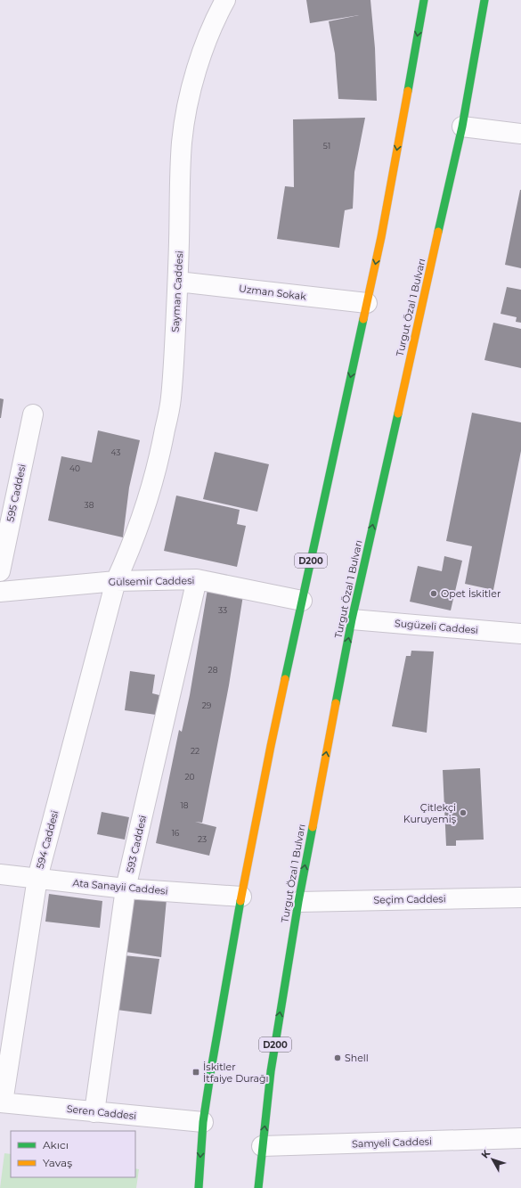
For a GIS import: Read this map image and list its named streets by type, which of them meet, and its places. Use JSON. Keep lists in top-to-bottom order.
{
  "streets": {
    "highway": ["Turgut Özal 1 Bulvarı", "D200"],
    "street": [
      "Sayman Caddesi",
      "Uzman Sokak",
      "595 Caddesi",
      "Gülsemir Caddesi",
      "Sugüzeli Caddesi",
      "594 Caddesi",
      "593 Caddesi",
      "Ata Sanayii Caddesi",
      "Seçim Caddesi",
      "Seren Caddesi",
      "Samyeli Caddesi"
    ]
  },
  "crossings": [
    ["Sayman Caddesi", "Uzman Sokak"],
    ["Sayman Caddesi", "Gülsemir Caddesi"],
    ["Sayman Caddesi", "594 Caddesi"],
    ["Uzman Sokak", "D200"],
    ["Turgut Özal 1 Bulvarı", "Sugüzeli Caddesi"],
    ["Turgut Özal 1 Bulvarı", "Seçim Caddesi"],
    ["Turgut Özal 1 Bulvarı", "Samyeli Caddesi"],
    ["D200", "Gülsemir Caddesi"],
    ["D200", "Ata Sanayii Caddesi"],
    ["D200", "Seren Caddesi"],
    ["Gülsemir Caddesi", "594 Caddesi"],
    ["Gülsemir Caddesi", "593 Caddesi"],
    ["594 Caddesi", "Ata Sanayii Caddesi"],
    ["594 Caddesi", "Seren Caddesi"],
    ["593 Caddesi", "Ata Sanayii Caddesi"],
    ["593 Caddesi", "Seren Caddesi"]
  ],
  "places": {
    "other": ["Opet İskitler", "Çitlekçi Kuruyemiş", "Shell"],
    "transit": ["İskitler İtfaiye Durağı"]
  },
  "house_numbers": [
    "51",
    "43",
    "40",
    "38",
    "33",
    "28",
    "29",
    "22",
    "20",
    "18",
    "16",
    "23"
  ],
  "legend": ["Akıcı", "Yavaş"],
  "north": "top left"
}
